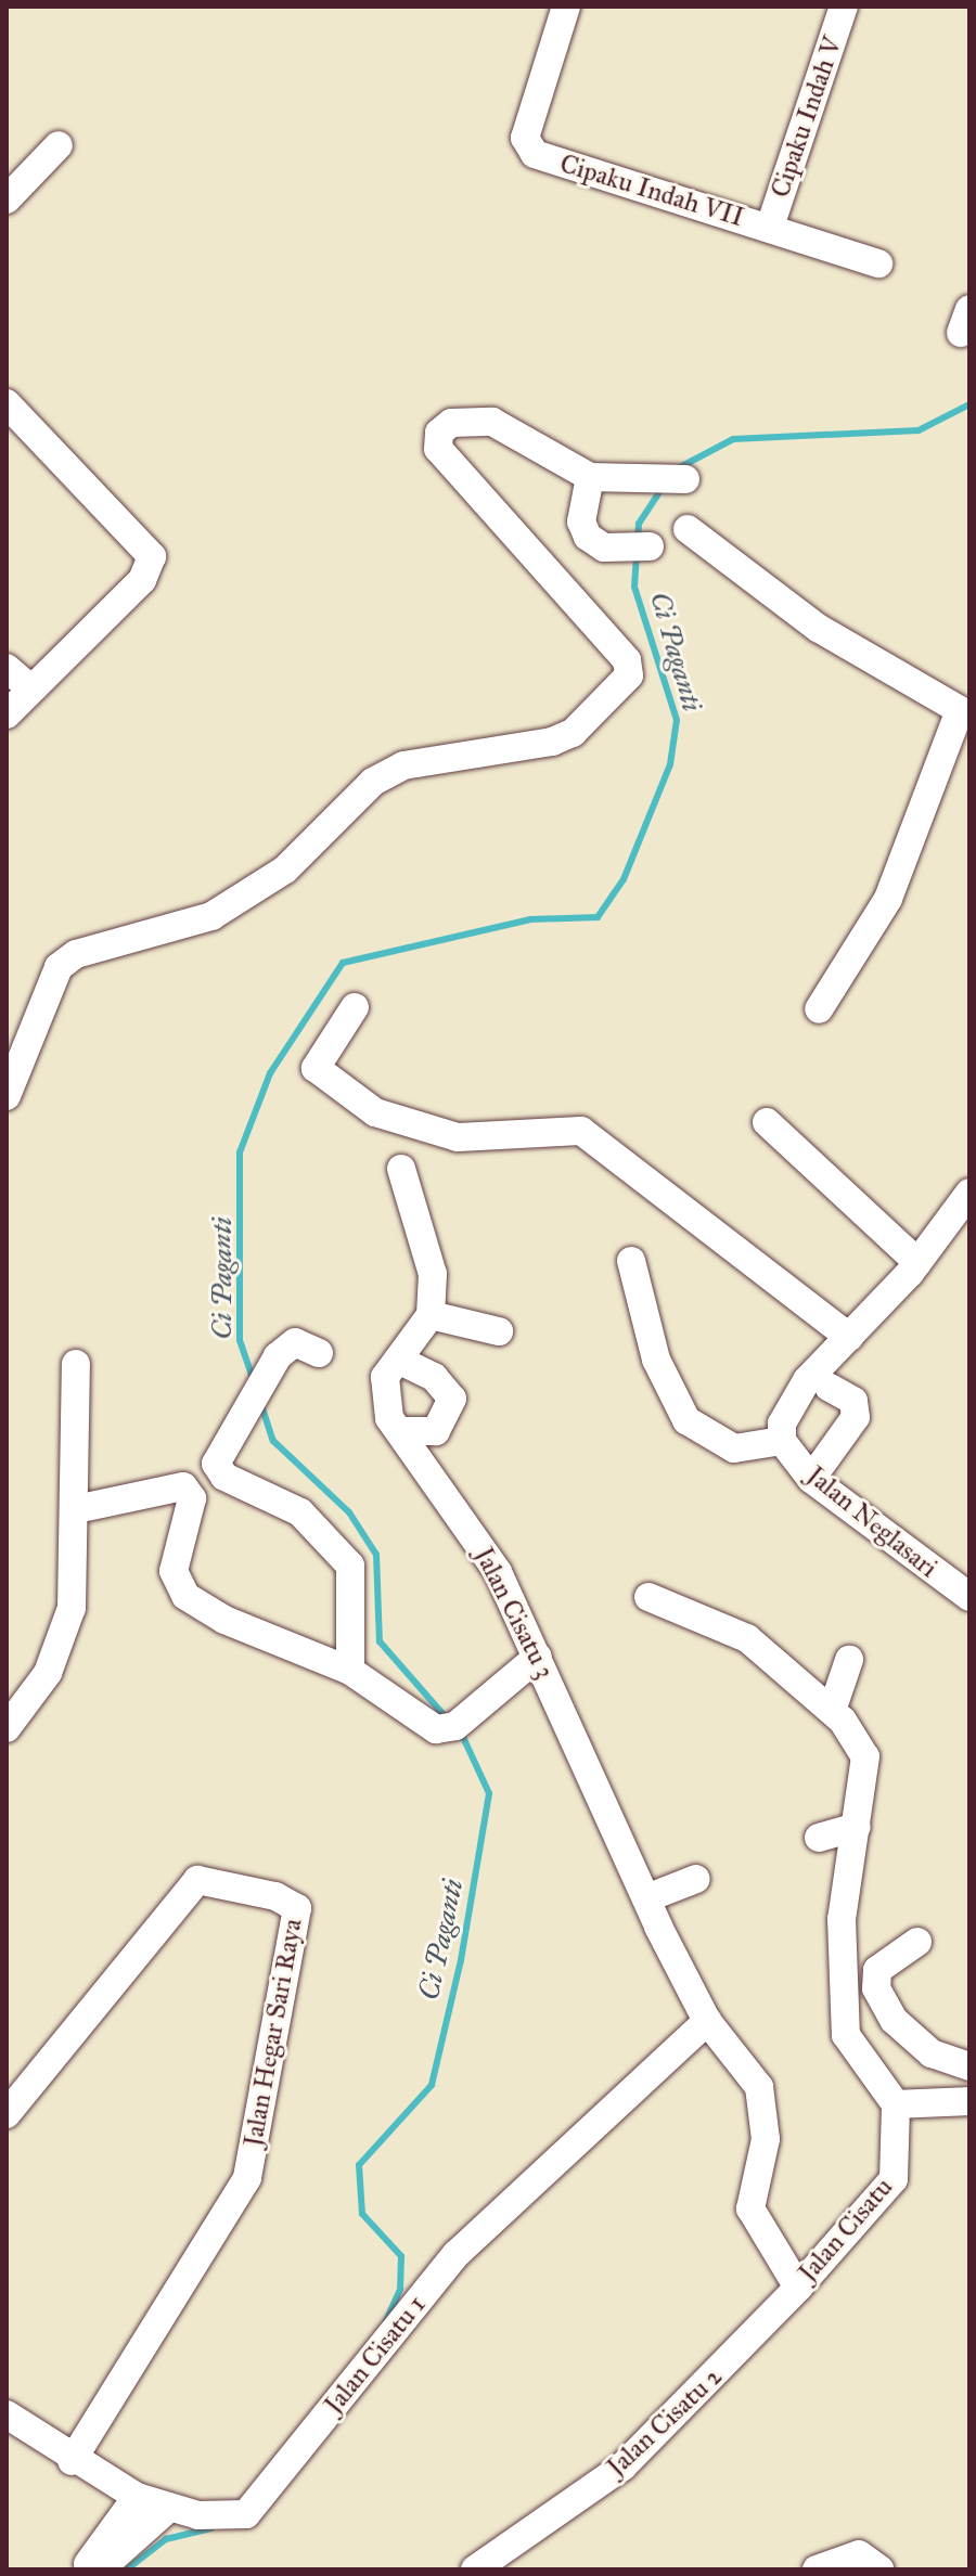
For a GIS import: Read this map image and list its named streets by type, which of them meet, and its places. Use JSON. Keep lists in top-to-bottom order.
{
  "streets": {
    "street": [
      "Cipaku Indah V",
      "Cipaku Indah VII",
      "Jalan Neglasari",
      "Jalan Cisatu 3",
      "Jalan Hegar Sari Raya",
      "Jalan Cisatu",
      "Jalan Cisatu 1",
      "Jalan Cisatu 2"
    ]
  },
  "crossings": [
    ["Cipaku Indah V", "Cipaku Indah VII"],
    ["Jalan Cisatu 3", "Jalan Cisatu"],
    ["Jalan Cisatu 3", "Jalan Cisatu 1"],
    ["Jalan Hegar Sari Raya", "Jalan Cisatu 1"],
    ["Jalan Cisatu", "Jalan Cisatu 1"],
    ["Jalan Cisatu", "Jalan Cisatu 2"]
  ],
  "water": ["Ci Paganti"]
}
